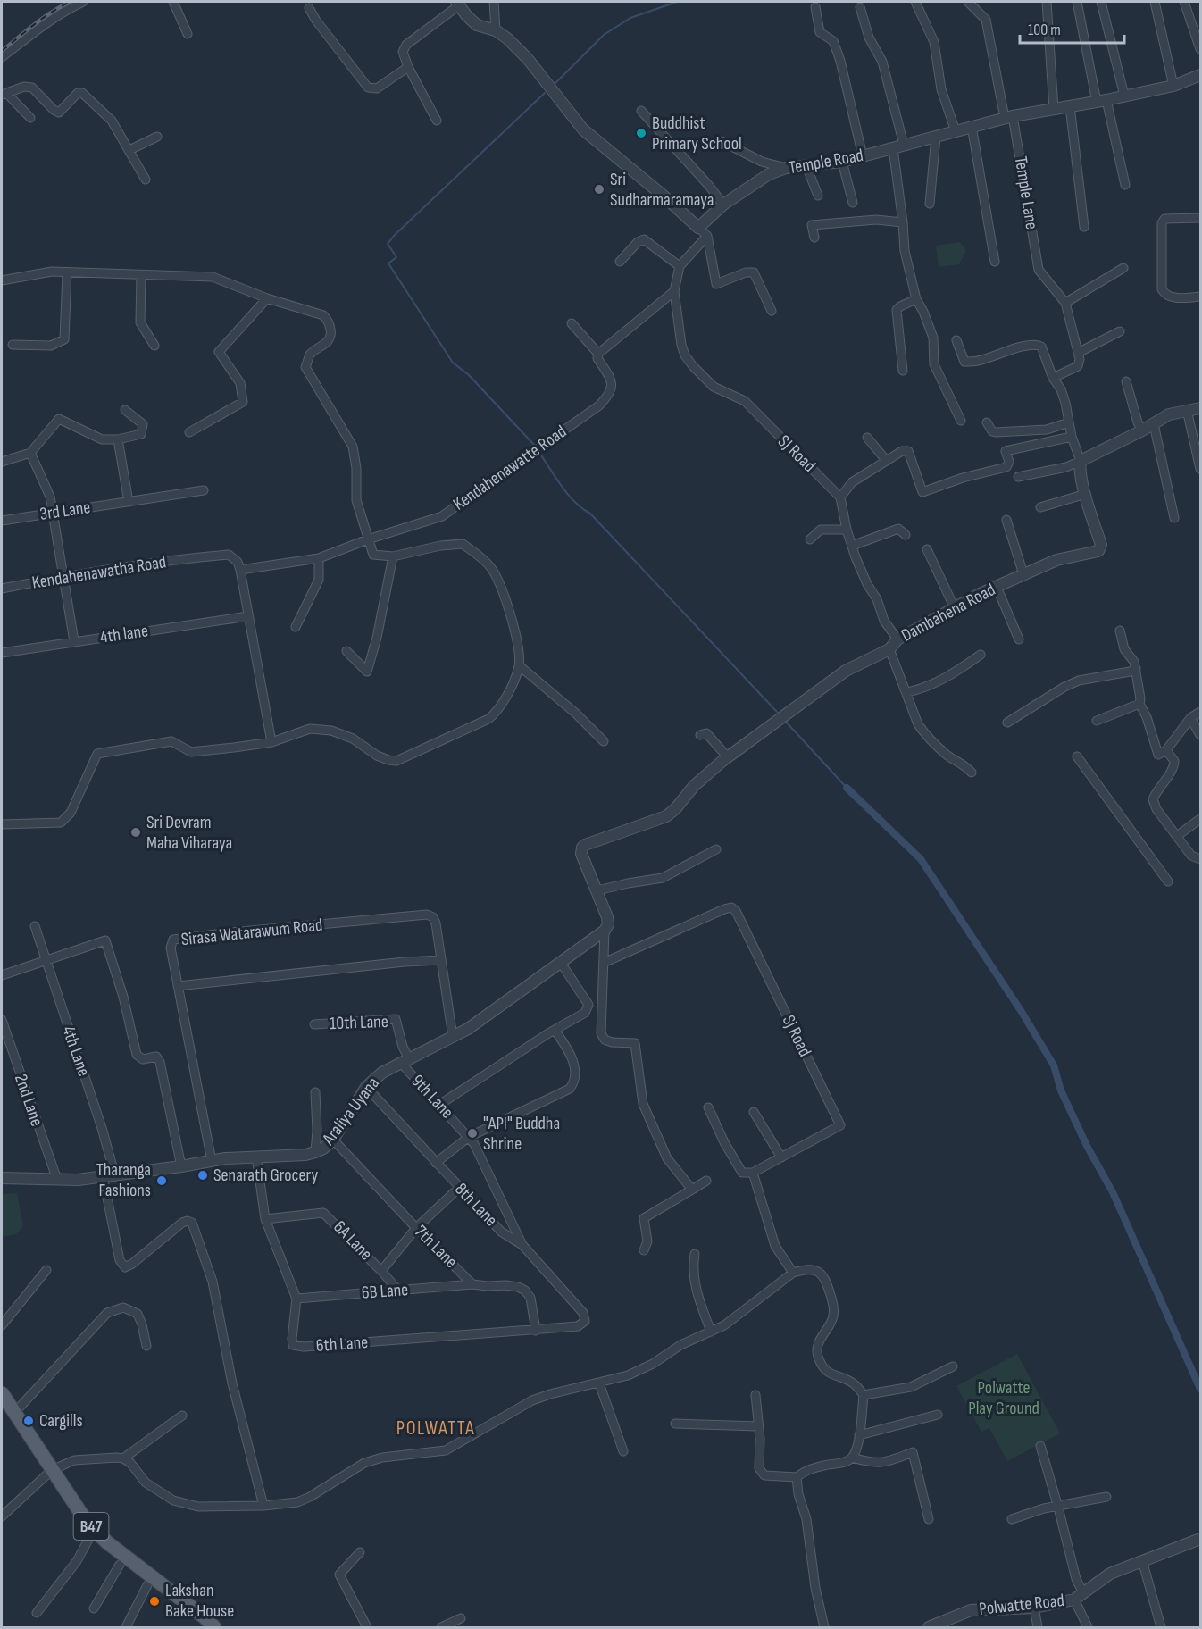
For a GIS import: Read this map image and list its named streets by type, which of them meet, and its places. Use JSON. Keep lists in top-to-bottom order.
{
  "streets": {
    "main road": ["B47"],
    "street": [
      "Temple Road",
      "Temple Lane",
      "SJ Road",
      "Kendahenawatte Road",
      "3rd Lane",
      "Kendahenawatha Road",
      "Dambahena Road",
      "4th lane",
      "Sirasa Watarawum Road",
      "10th Lane",
      "Sj Road",
      "4th Lane",
      "9th Lane",
      "2nd Lane",
      "Araliya Uyana",
      "8th Lane",
      "6A Lane",
      "7th Lane",
      "6B Lane",
      "6th Lane",
      "Polwatte Road"
    ]
  },
  "crossings": [
    ["Temple Road", "Temple Lane"],
    ["Kendahenawatte Road", "Kendahenawatha Road"],
    ["Sirasa Watarawum Road", "Araliya Uyana"],
    ["10th Lane", "9th Lane"],
    ["10th Lane", "Araliya Uyana"],
    ["4th Lane", "Araliya Uyana"],
    ["9th Lane", "Araliya Uyana"],
    ["9th Lane", "8th Lane"],
    ["2nd Lane", "Araliya Uyana"],
    ["Araliya Uyana", "8th Lane"],
    ["Araliya Uyana", "7th Lane"],
    ["Araliya Uyana", "6th Lane"],
    ["8th Lane", "6th Lane"],
    ["6A Lane", "6B Lane"],
    ["6A Lane", "6th Lane"],
    ["7th Lane", "6B Lane"],
    ["6B Lane", "6th Lane"]
  ],
  "districts": ["POLWATTA"],
  "parks": ["Polwatte Play Ground"],
  "places": [
    "Buddhist Primary School",
    "Sri Sudharmaramaya",
    "Sri Devram Maha Viharaya",
    "\"API\" Buddha Shrine",
    "Senarath Grocery",
    "Tharanga Fashions",
    "Cargills",
    "Lakshan Bake House"
  ],
  "scale_bar": "100 m"
}
